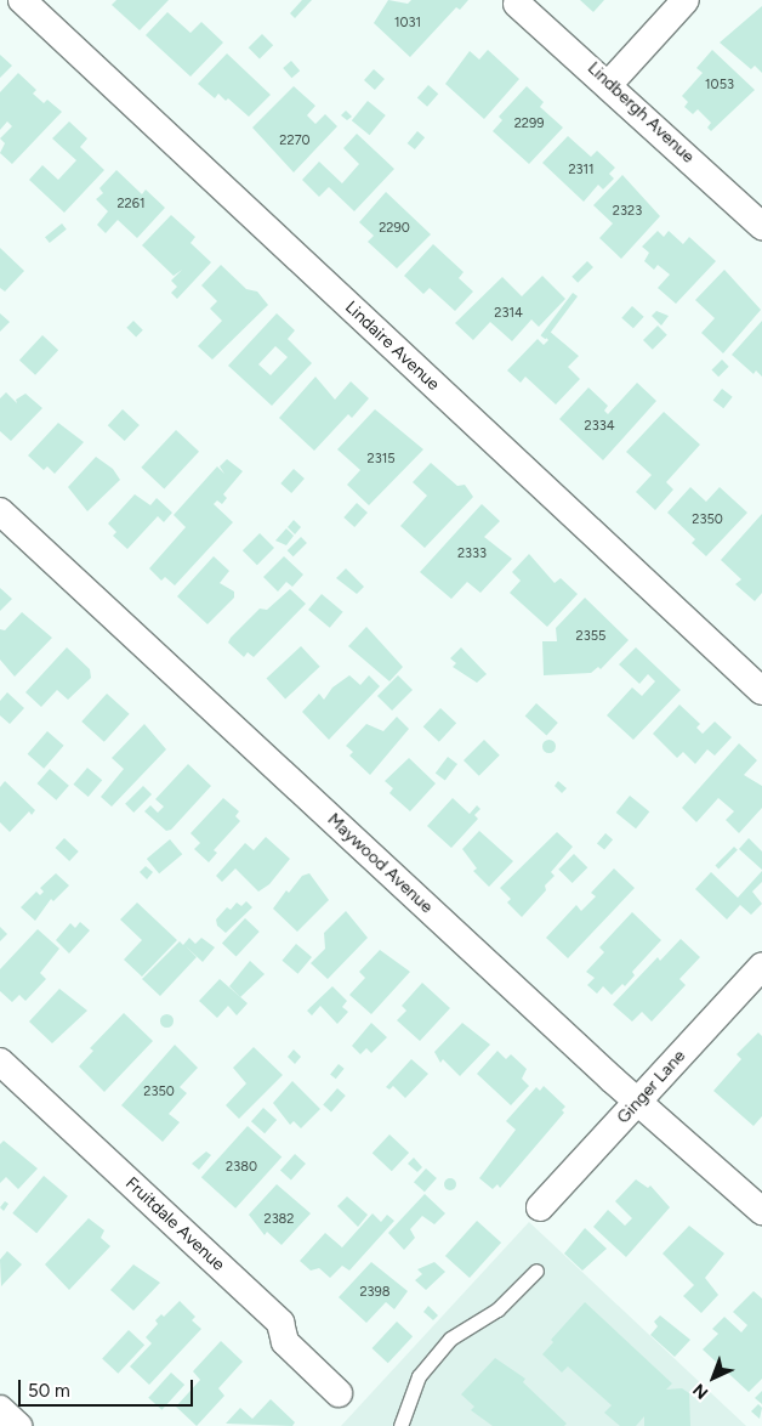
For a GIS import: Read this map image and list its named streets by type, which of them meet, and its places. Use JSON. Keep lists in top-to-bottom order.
{
  "streets": {
    "street": [
      "Lindbergh Avenue",
      "Lindaire Avenue",
      "Maywood Avenue",
      "Ginger Lane",
      "Fruitdale Avenue"
    ]
  },
  "crossings": [
    ["Maywood Avenue", "Ginger Lane"]
  ],
  "house_numbers": [
    "1031",
    "1053",
    "2299",
    "2270",
    "2311",
    "2261",
    "2323",
    "2290",
    "2314",
    "2334",
    "2315",
    "2350",
    "2333",
    "2355",
    "2350",
    "2380",
    "2382",
    "2398"
  ],
  "scale_bar": "50 m",
  "north": "bottom left"
}
